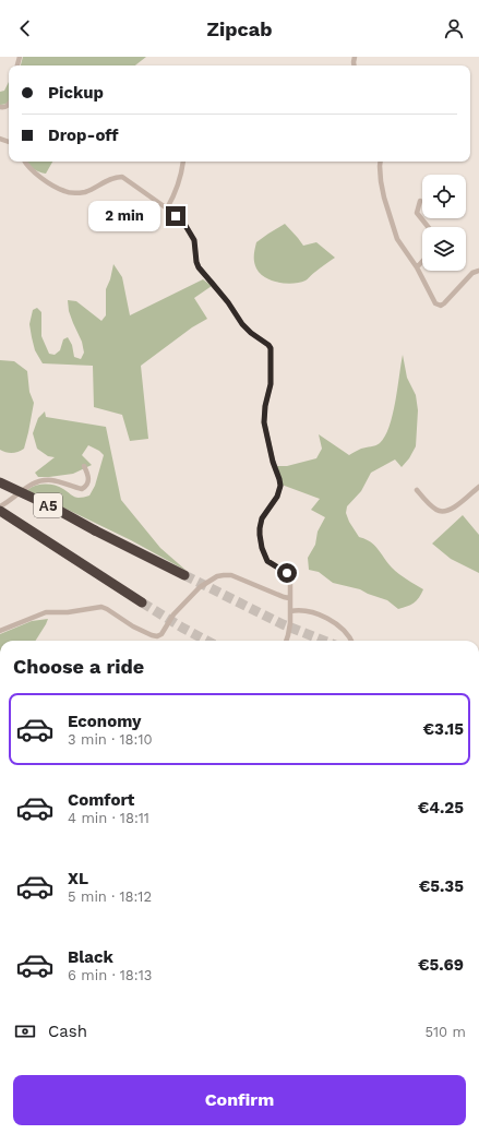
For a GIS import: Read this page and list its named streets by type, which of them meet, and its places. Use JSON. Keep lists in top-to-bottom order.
{
  "streets": {
    "highway": ["Α5"]
  },
  "page": {
    "header": "Zipcab",
    "banner": ["Pickup", "Drop-off"],
    "bubble": "2 min",
    "heading": "Choose a ride",
    "list": [
      {
        "name": "Economy",
        "note": "3 min · 18:10",
        "value": "€3.15"
      },
      {
        "name": "Comfort",
        "note": "4 min · 18:11",
        "value": "€4.25"
      },
      {
        "name": "XL",
        "note": "5 min · 18:12",
        "value": "€5.35"
      },
      {
        "name": "Black",
        "note": "6 min · 18:13",
        "value": "€5.69"
      }
    ],
    "pay": ["Cash", "510 m"],
    "buttons": "Confirm"
  }
}
